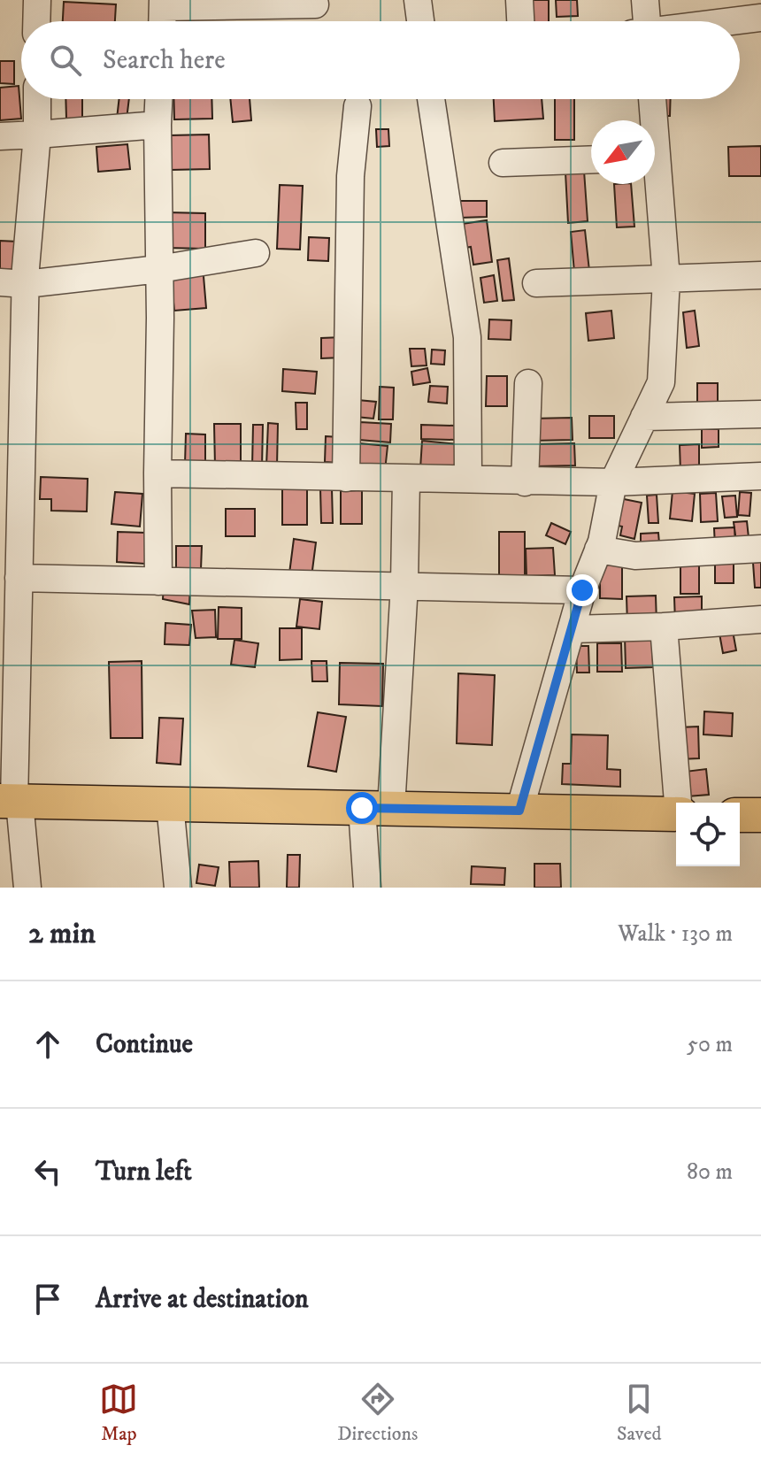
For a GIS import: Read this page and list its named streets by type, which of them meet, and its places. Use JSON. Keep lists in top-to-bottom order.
{
  "north": "bottom left",
  "page": {
    "search": "Search here",
    "heading": ["2 min", "Walk · 130 m"],
    "list": [
      ["Continue", "50 m"],
      ["Turn left", "80 m"],
      "Arrive at destination"
    ],
    "nav": ["Map", "Directions", "Saved"]
  }
}
